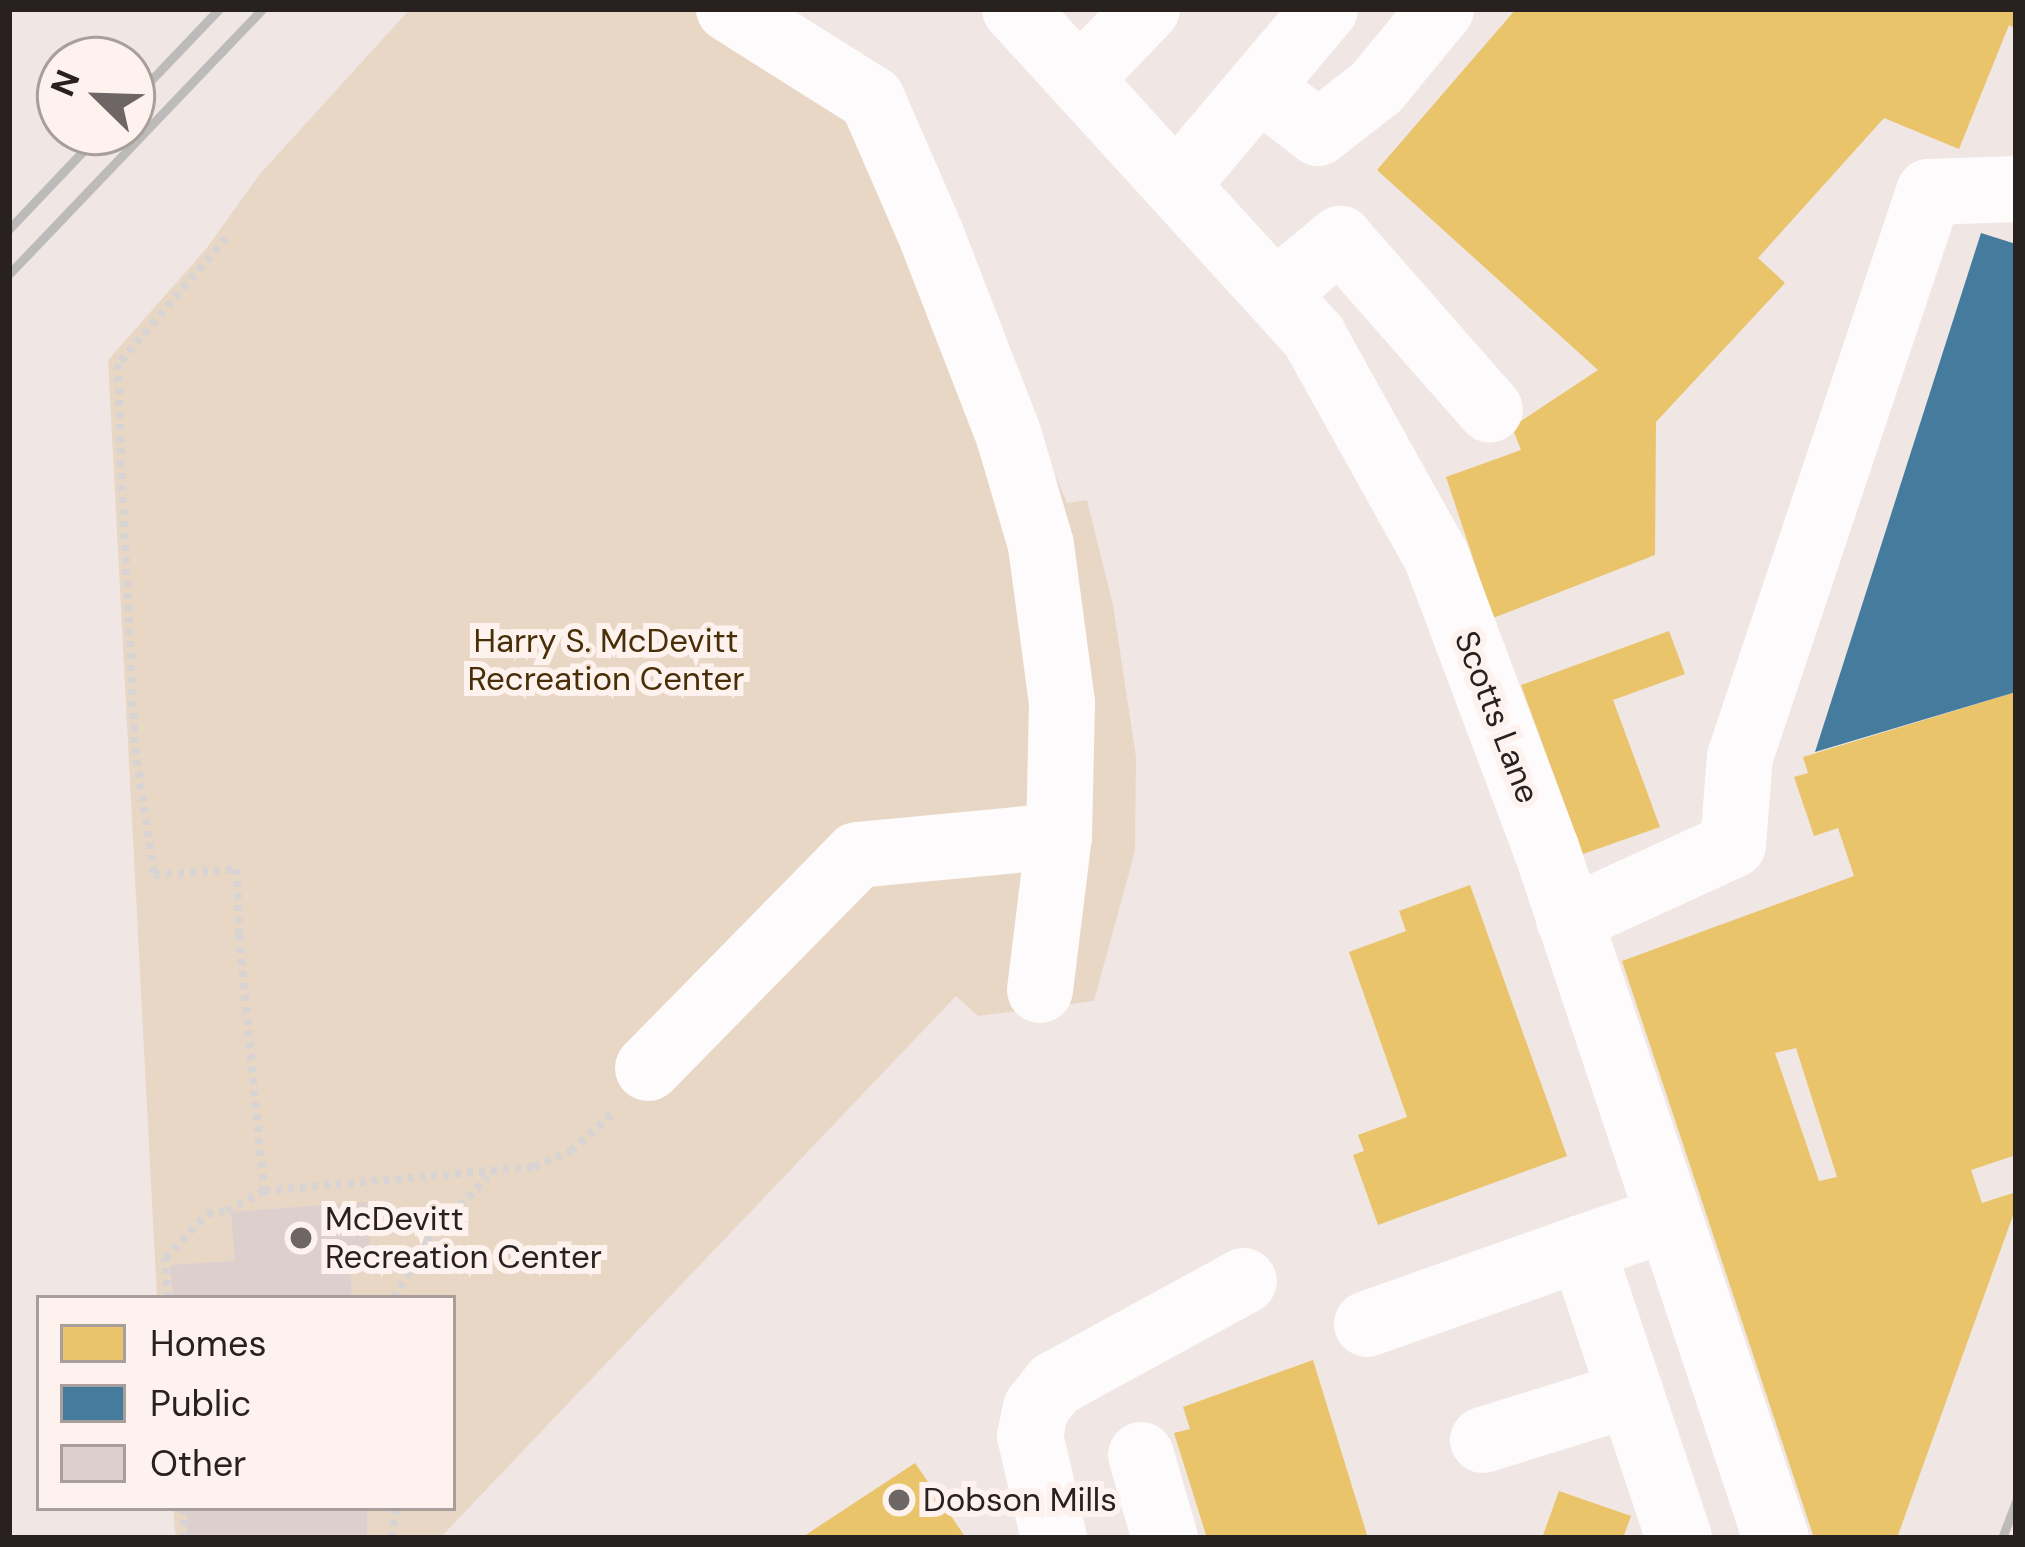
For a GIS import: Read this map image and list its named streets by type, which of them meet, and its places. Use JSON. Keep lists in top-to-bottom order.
{
  "streets": {
    "street": ["Scotts Lane"]
  },
  "parks": ["Harry S. McDevitt Recreation Center"],
  "places": ["McDevitt Recreation Center", "Dobson Mills"],
  "legend": ["Homes", "Public", "Other"],
  "north": "top left"
}
